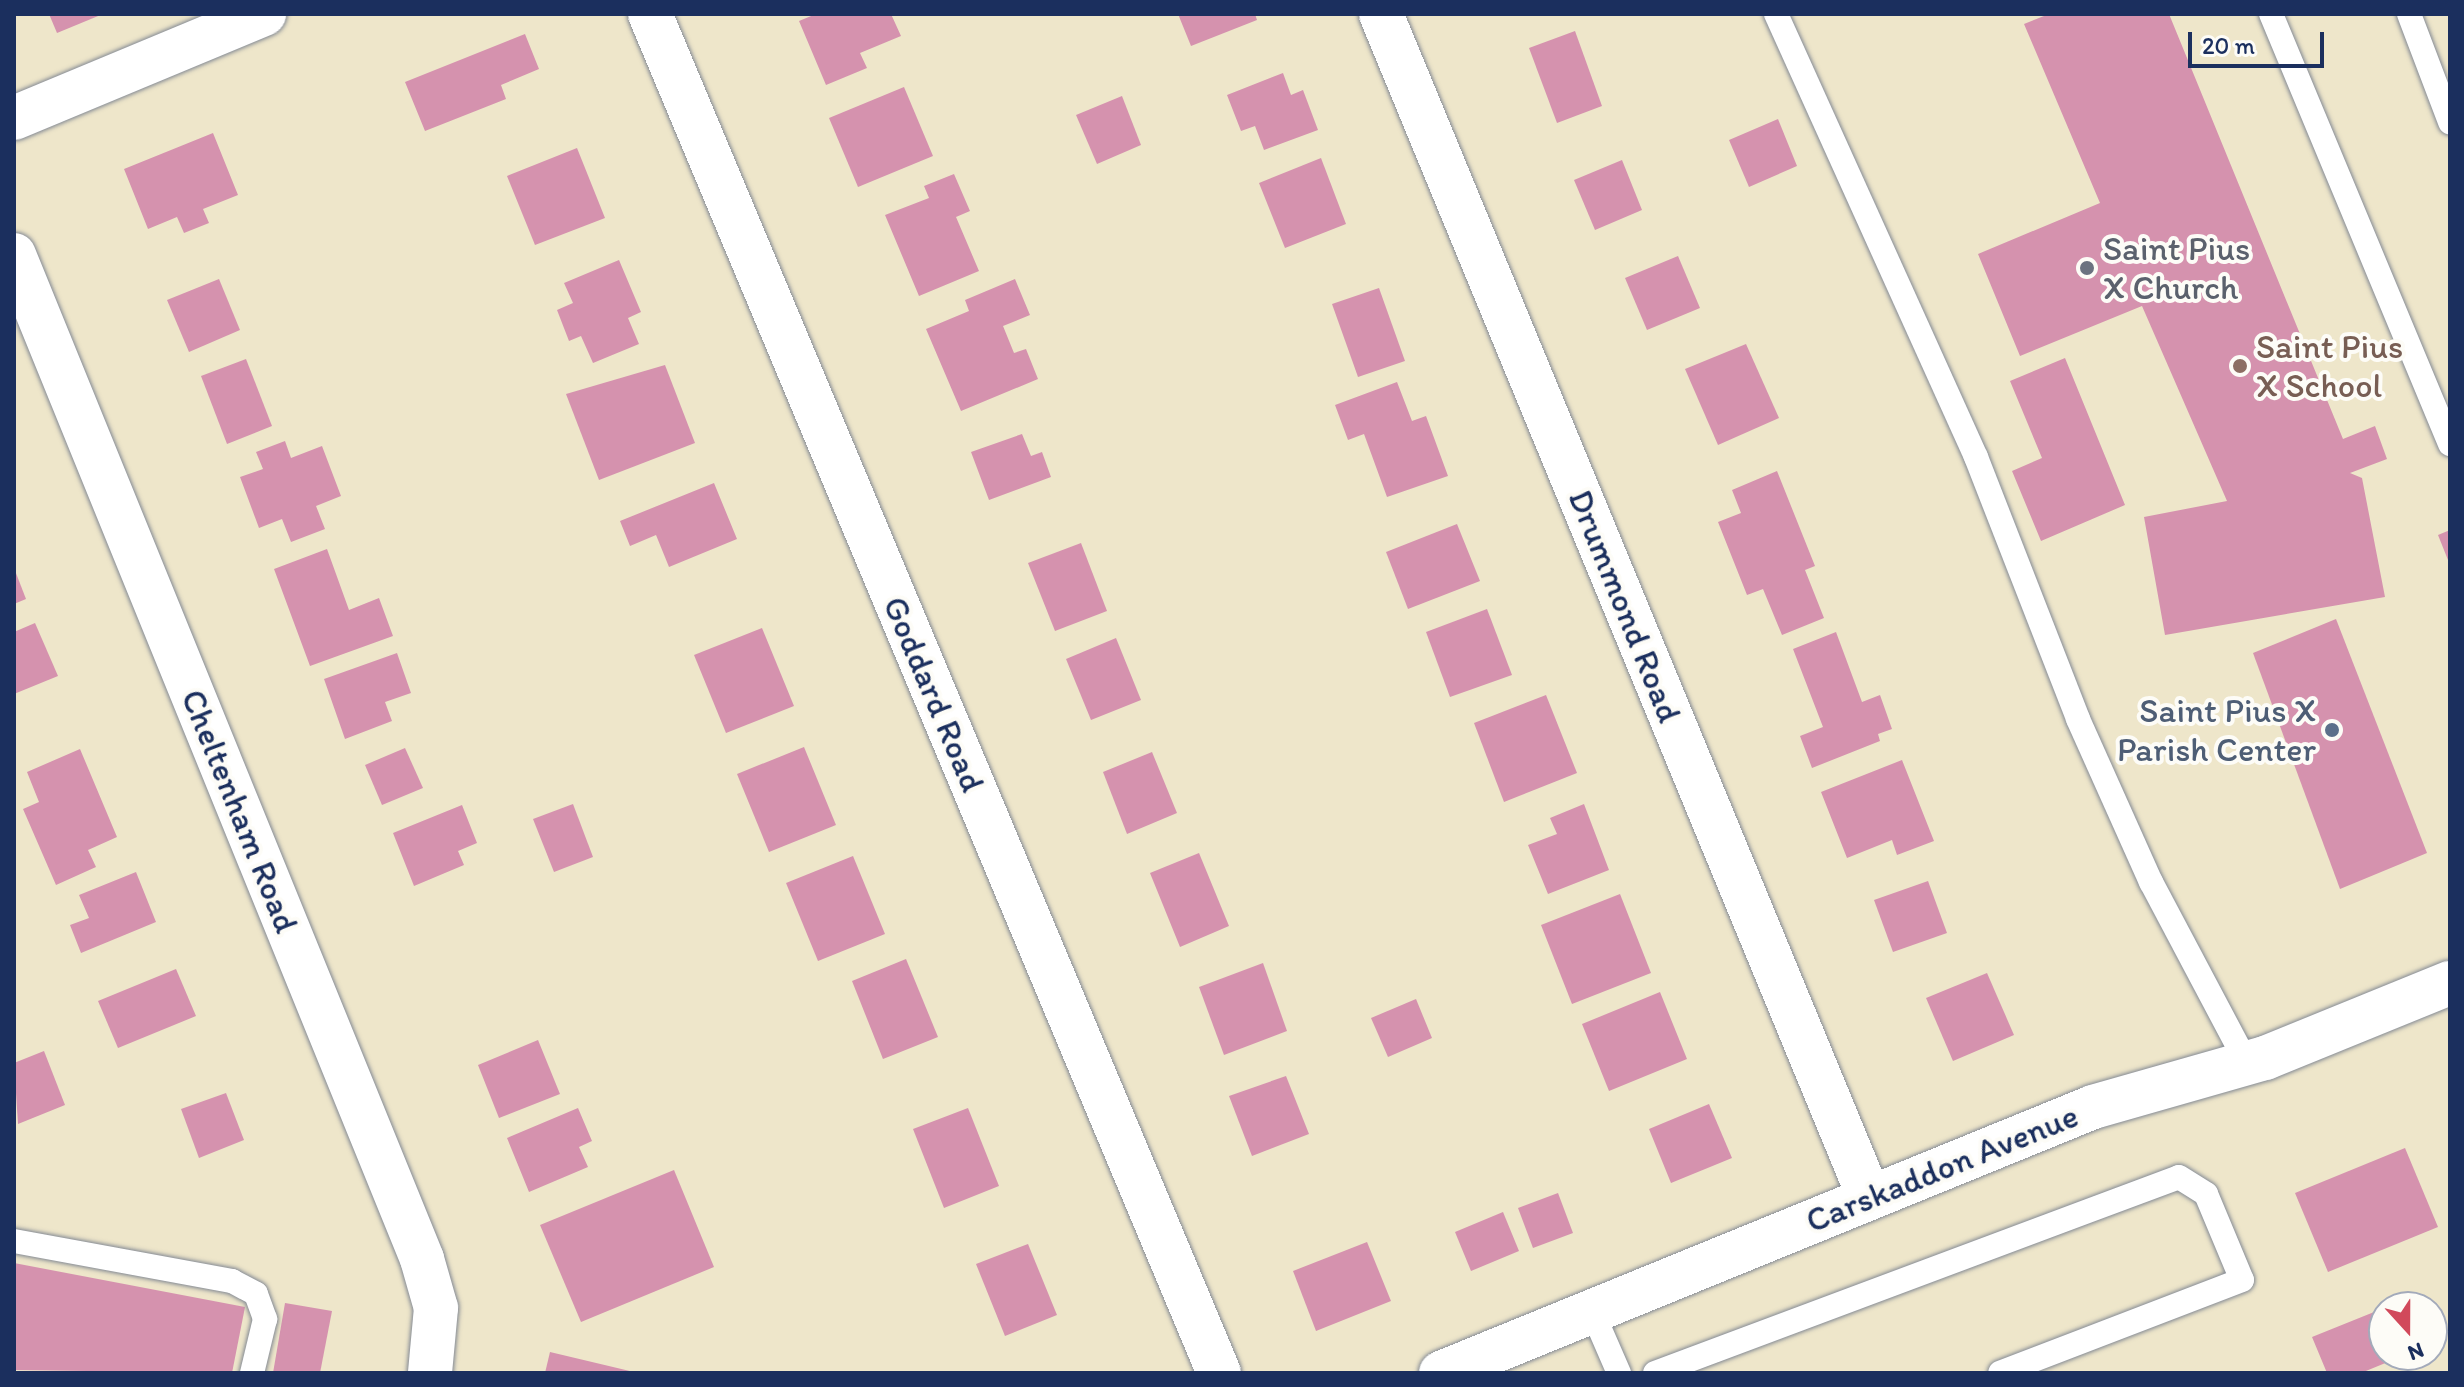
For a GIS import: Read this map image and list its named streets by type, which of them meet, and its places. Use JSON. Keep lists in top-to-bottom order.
{
  "streets": {
    "street": [
      "Drummond Road",
      "Goddard Road",
      "Cheltenham Road",
      "Carskaddon Avenue"
    ]
  },
  "crossings": [
    ["Drummond Road", "Carskaddon Avenue"]
  ],
  "places": ["Saint Pius X Church", "Saint Pius X School", "Saint Pius X Parish Center"],
  "scale_bar": "20 m",
  "north": "bottom"
}
